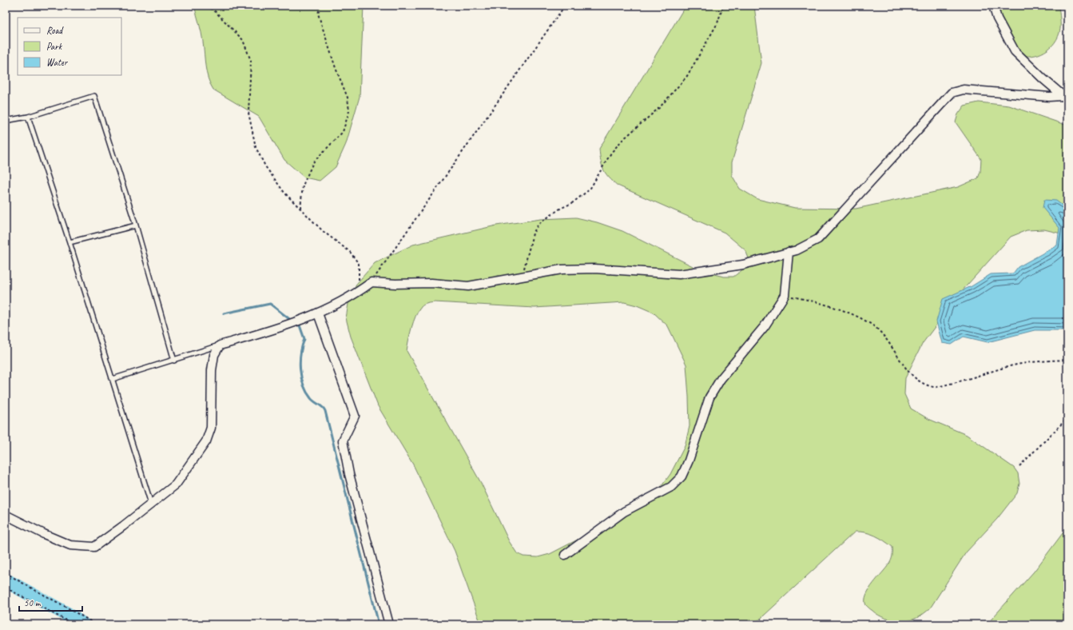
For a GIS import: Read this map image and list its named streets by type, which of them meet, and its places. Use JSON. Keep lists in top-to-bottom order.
{
  "legend": ["Road", "Park", "Water"],
  "scale_bar": "50 m"
}
